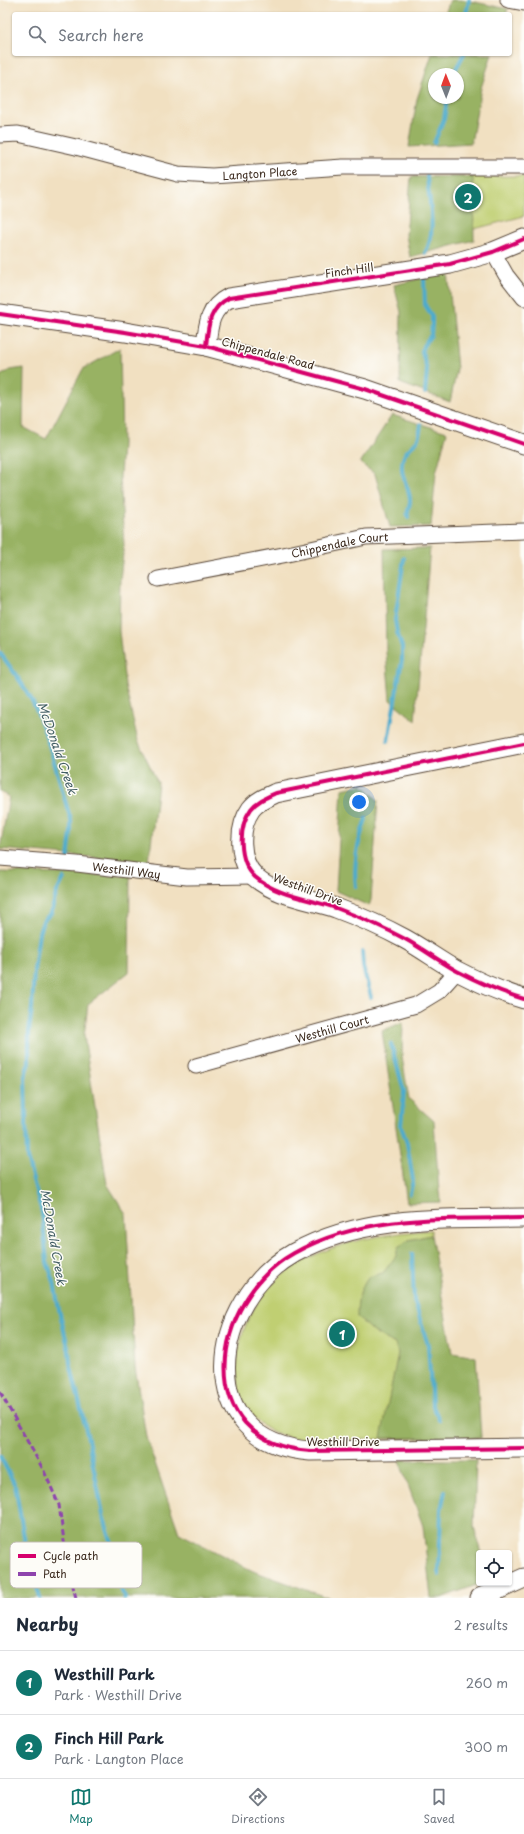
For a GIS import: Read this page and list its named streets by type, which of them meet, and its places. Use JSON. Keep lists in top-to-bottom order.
{
  "streets": {
    "street": [
      "Langton Place",
      "Finch Hill",
      "Chippendale Road",
      "Chippendale Court",
      "Westhill Way",
      "Westhill Drive",
      "Westhill Court"
    ]
  },
  "crossings": [
    ["Finch Hill", "Chippendale Road"],
    ["Westhill Way", "Westhill Drive"],
    ["Westhill Drive", "Westhill Court"]
  ],
  "water": ["McDonald Creek"],
  "legend": ["Cycle path", "Path"],
  "north": "top",
  "page": {
    "search": "Search here",
    "pins": ["2", "1"],
    "heading": ["Nearby", "2 results"],
    "list": [
      {
        "mark": "1",
        "name": "Westhill Park",
        "note": "Park · Westhill Drive",
        "value": "260 m"
      },
      {
        "mark": "2",
        "name": "Finch Hill Park",
        "note": "Park · Langton Place",
        "value": "300 m"
      }
    ],
    "nav": ["Map", "Directions", "Saved"]
  }
}
